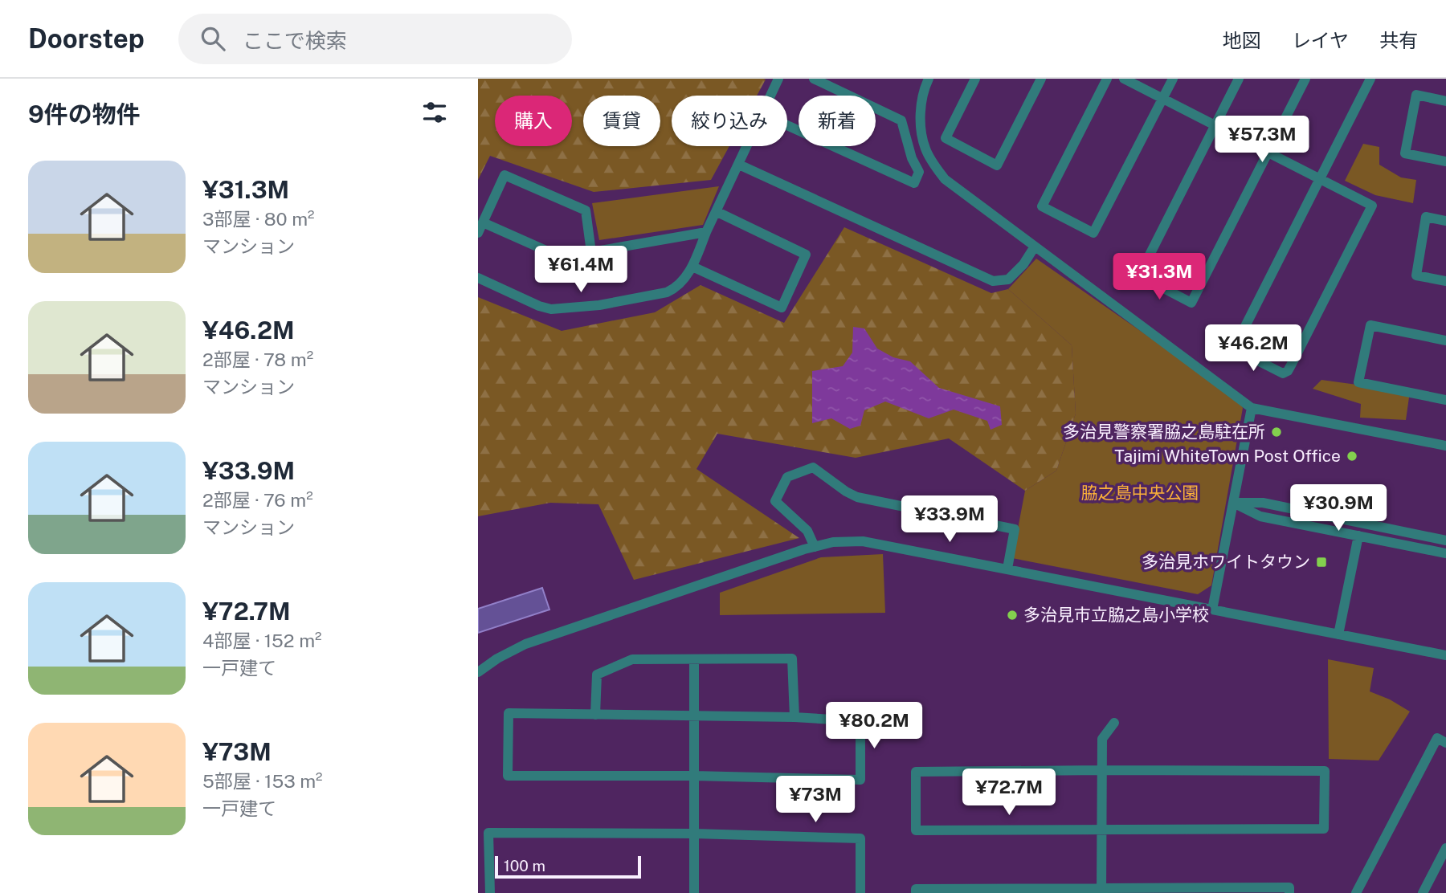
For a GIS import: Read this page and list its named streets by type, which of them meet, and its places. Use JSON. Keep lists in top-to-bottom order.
{
  "parks": ["脇之島中央公園"],
  "places": {
    "other": ["多治見警察署脇之島駐在所", "Tajimi WhiteTown Post Office", "多治見市立脇之島小学校"],
    "transit": ["多治見ホワイトタウン"]
  },
  "scale_bar": "100 m",
  "page": {
    "header": "Doorstep",
    "search": "ここで検索",
    "nav": ["地図", "レイヤ", "共有"],
    "heading": "9件の物件",
    "chip": [
      "購入",
      "賃貸",
      "絞り込み",
      "新着"
    ],
    "price": [
      "¥57.3M",
      "¥61.4M",
      "¥31.3M",
      "¥46.2M",
      "¥30.9M",
      "¥33.9M",
      "¥80.2M",
      "¥72.7M",
      "¥73M"
    ],
    "list": [
      {
        "name": "¥31.3M",
        "note": "3部屋 · 80 m² · マンション"
      },
      {
        "name": "¥46.2M",
        "note": "2部屋 · 78 m² · マンション"
      },
      {
        "name": "¥33.9M",
        "note": "2部屋 · 76 m² · マンション"
      },
      {
        "name": "¥72.7M",
        "note": "4部屋 · 152 m² · 一戸建て"
      },
      {
        "name": "¥73M",
        "note": "5部屋 · 153 m² · 一戸建て"
      }
    ],
    "scale": "100 m"
  }
}
